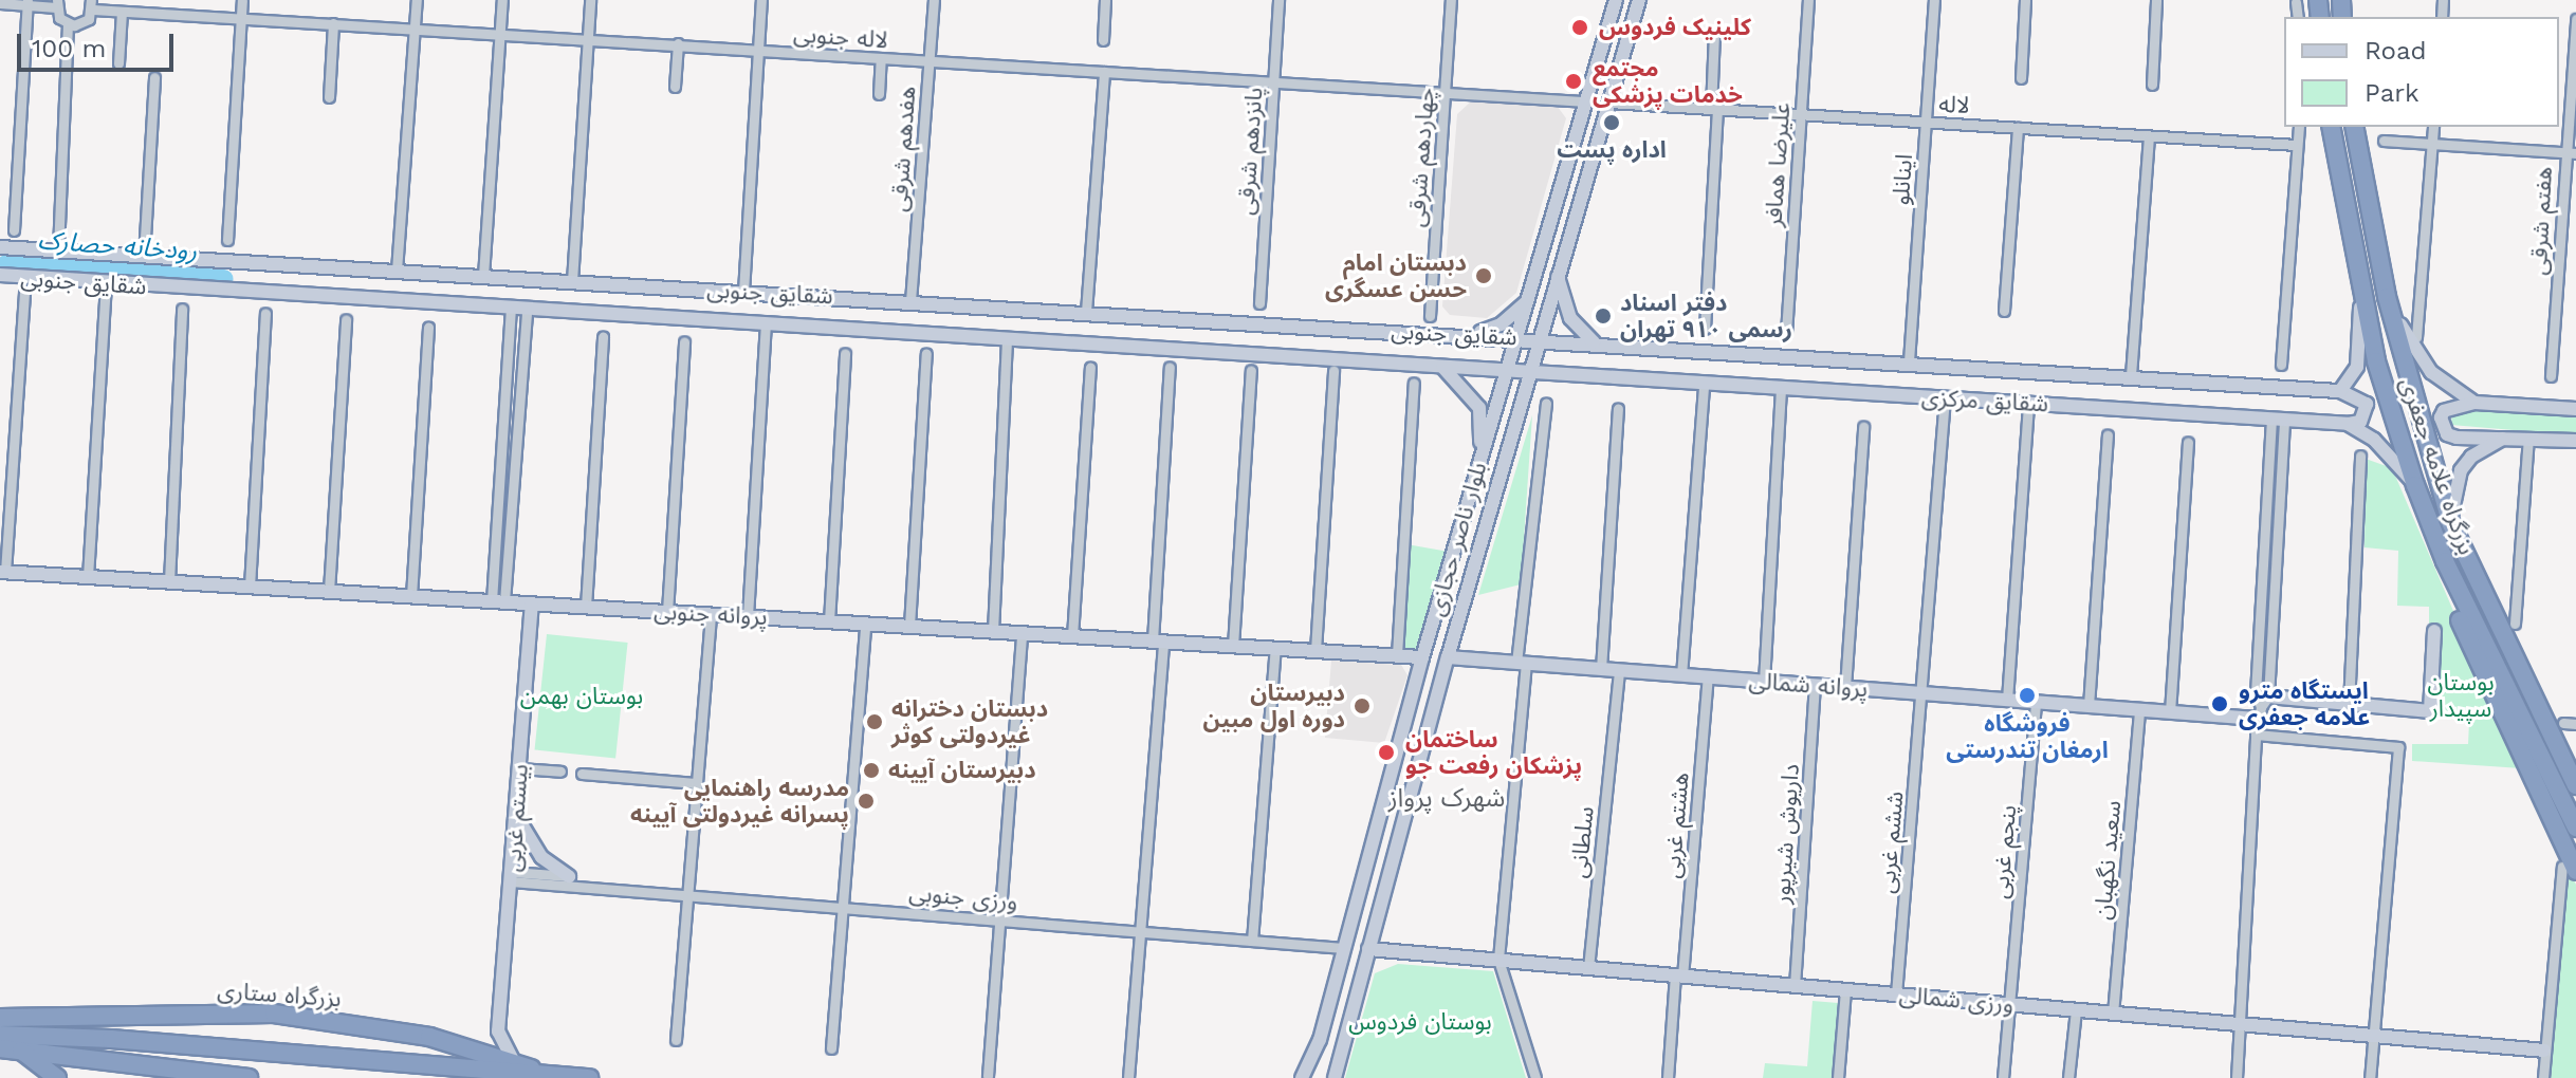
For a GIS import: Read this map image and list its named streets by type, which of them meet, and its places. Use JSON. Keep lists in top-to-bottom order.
{
  "streets": {
    "highway": ["بزرگراه علامه جعفری", "بزرگراه ستاری"],
    "main road": [
      "شقایق جنوبی",
      "شقایق مرکزی",
      "بلوار ناصر حجازی",
      "پروانه جنوبی",
      "پروانه شمالی",
      "بیستم غربی",
      "ورزی شمالی"
    ],
    "street": [
      "لاله جنوبی",
      "لاله",
      "هفدهم شرقی",
      "پانزدهم شرقی",
      "چهاردهم شرقی",
      "علیرضا همافر",
      "اینانلو",
      "هفتم شرقی",
      "هشتم غربی",
      "داریوش شیرپور",
      "سلطانی",
      "ششم غربی",
      "پنجم غربی",
      "سعید نگهبان",
      "ورزی جنوبی"
    ]
  },
  "crossings": [
    ["لاله جنوبی", "هفدهم شرقی"],
    ["لاله جنوبی", "پانزدهم شرقی"],
    ["لاله جنوبی", "چهاردهم شرقی"],
    ["لاله جنوبی", "بلوار ناصر حجازی"],
    ["لاله", "علیرضا همافر"],
    ["لاله", "اینانلو"],
    ["لاله", "بلوار ناصر حجازی"],
    ["هفدهم شرقی", "شقایق جنوبی"],
    ["اینانلو", "شقایق مرکزی"],
    ["شقایق جنوبی", "شقایق مرکزی"],
    ["شقایق جنوبی", "بلوار ناصر حجازی"],
    ["شقایق مرکزی", "بلوار ناصر حجازی"],
    ["شقایق مرکزی", "ششم غربی"],
    ["بلوار ناصر حجازی", "پروانه جنوبی"],
    ["بلوار ناصر حجازی", "پروانه شمالی"],
    ["بلوار ناصر حجازی", "ورزی جنوبی"],
    ["بلوار ناصر حجازی", "ورزی شمالی"],
    ["پروانه جنوبی", "بیستم غربی"],
    ["پروانه شمالی", "هشتم غربی"],
    ["پروانه شمالی", "داریوش شیرپور"],
    ["پروانه شمالی", "سلطانی"],
    ["پروانه شمالی", "ششم غربی"],
    ["پروانه شمالی", "پنجم غربی"],
    ["پروانه شمالی", "سعید نگهبان"],
    ["بیستم غربی", "ورزی جنوبی"],
    ["هشتم غربی", "ورزی شمالی"],
    ["داریوش شیرپور", "ورزی شمالی"],
    ["سلطانی", "ورزی شمالی"],
    ["ششم غربی", "ورزی شمالی"],
    ["پنجم غربی", "ورزی شمالی"],
    ["سعید نگهبان", "ورزی شمالی"]
  ],
  "districts": ["شهرک پرواز"],
  "water": ["رودخانه حصارک"],
  "parks": ["بوستان سپیدار", "بوستان بهمن", "بوستان فردوس"],
  "places": [
    "کلینیک فردوس",
    "مجتمع خدمات پزشکی",
    "اداره پست",
    "دبستان امام حسن عسگری",
    "دفتر اسناد رسمی ۹۱۰ تهران",
    "فروشگاه ارمغان تندرستی",
    "ایستگاه مترو علامه جعفری",
    "دبیرستان دوره اول مبین",
    "دبستان دخترانه غیردولتی کوثر",
    "ساختمان پزشكان رفعت جو",
    "دبیرستان آیینه",
    "مدرسه راهنمایی پسرانه غیردولتی آیینه"
  ],
  "legend": ["Road", "Park"],
  "scale_bar": "100 m"
}
